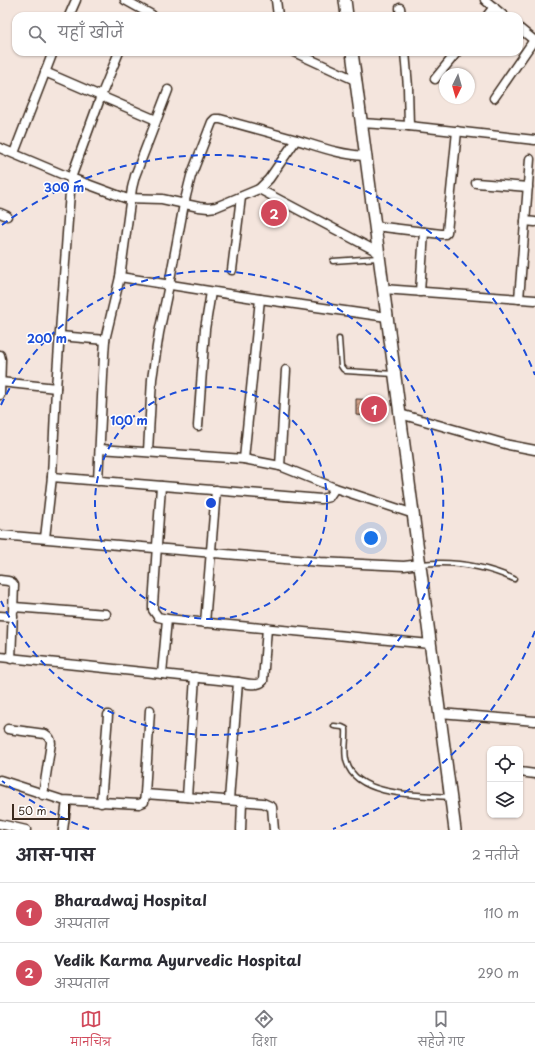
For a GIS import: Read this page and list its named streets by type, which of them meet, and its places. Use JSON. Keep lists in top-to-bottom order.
{
  "scale_bar": "50 m",
  "north": "bottom",
  "page": {
    "search": "यहाँ खोजें",
    "pins": ["2", "1"],
    "scale": "50 m",
    "heading": ["आस-पास", "2 नतीजे"],
    "list": [
      {
        "mark": "1",
        "name": "Bharadwaj Hospital",
        "note": "अस्पताल",
        "value": "110 m"
      },
      {
        "mark": "2",
        "name": "Vedik Karma Ayurvedic Hospital",
        "note": "अस्पताल",
        "value": "290 m"
      }
    ],
    "nav": ["मानचित्र", "दिशा", "सहेजे गए"]
  },
  "rings": ["300 m", "200 m", "100 m"]
}
